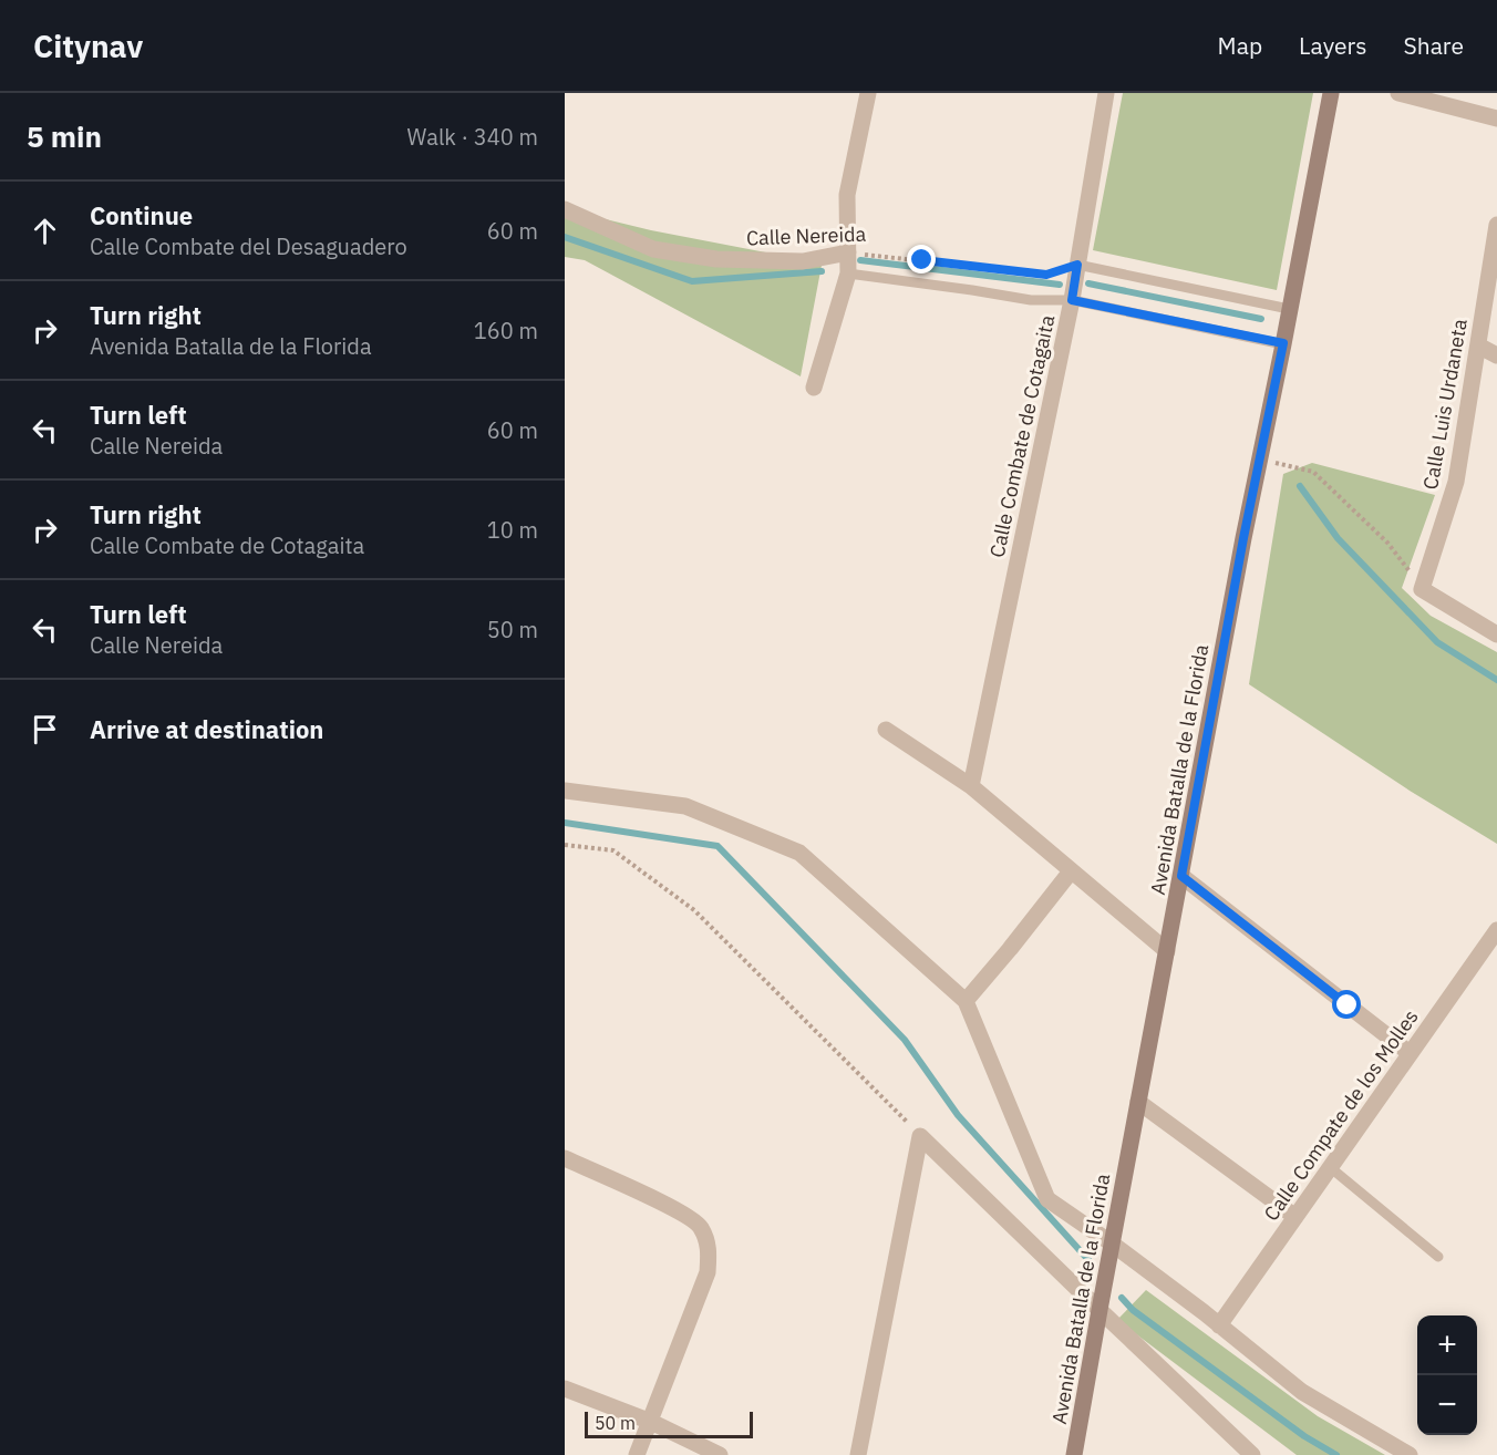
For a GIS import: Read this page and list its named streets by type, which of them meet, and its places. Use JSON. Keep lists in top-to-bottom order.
{
  "streets": {
    "street": [
      "Calle Nereida",
      "Calle Luis Urdaneta",
      "Calle Combate de Cotagaita",
      "Avenida Batalla de la Florida",
      "Calle Compate de los Molles"
    ]
  },
  "crossings": [
    ["Calle Nereida", "Calle Combate de Cotagaita"],
    ["Calle Nereida", "Avenida Batalla de la Florida"]
  ],
  "scale_bar": "50 m",
  "page": {
    "header": "Citynav",
    "nav": ["Map", "Layers", "Share"],
    "heading": ["5 min", "Walk · 340 m"],
    "list": [
      ["Continue", "Calle Combate del Desaguadero", "60 m"],
      ["Turn right", "Avenida Batalla de la Florida", "160 m"],
      ["Turn left", "Calle Nereida", "60 m"],
      ["Turn right", "Calle Combate de Cotagaita", "10 m"],
      ["Turn left", "Calle Nereida", "50 m"],
      "Arrive at destination"
    ],
    "map_buttons": ["+", "−"],
    "scale": "50 m"
  }
}
